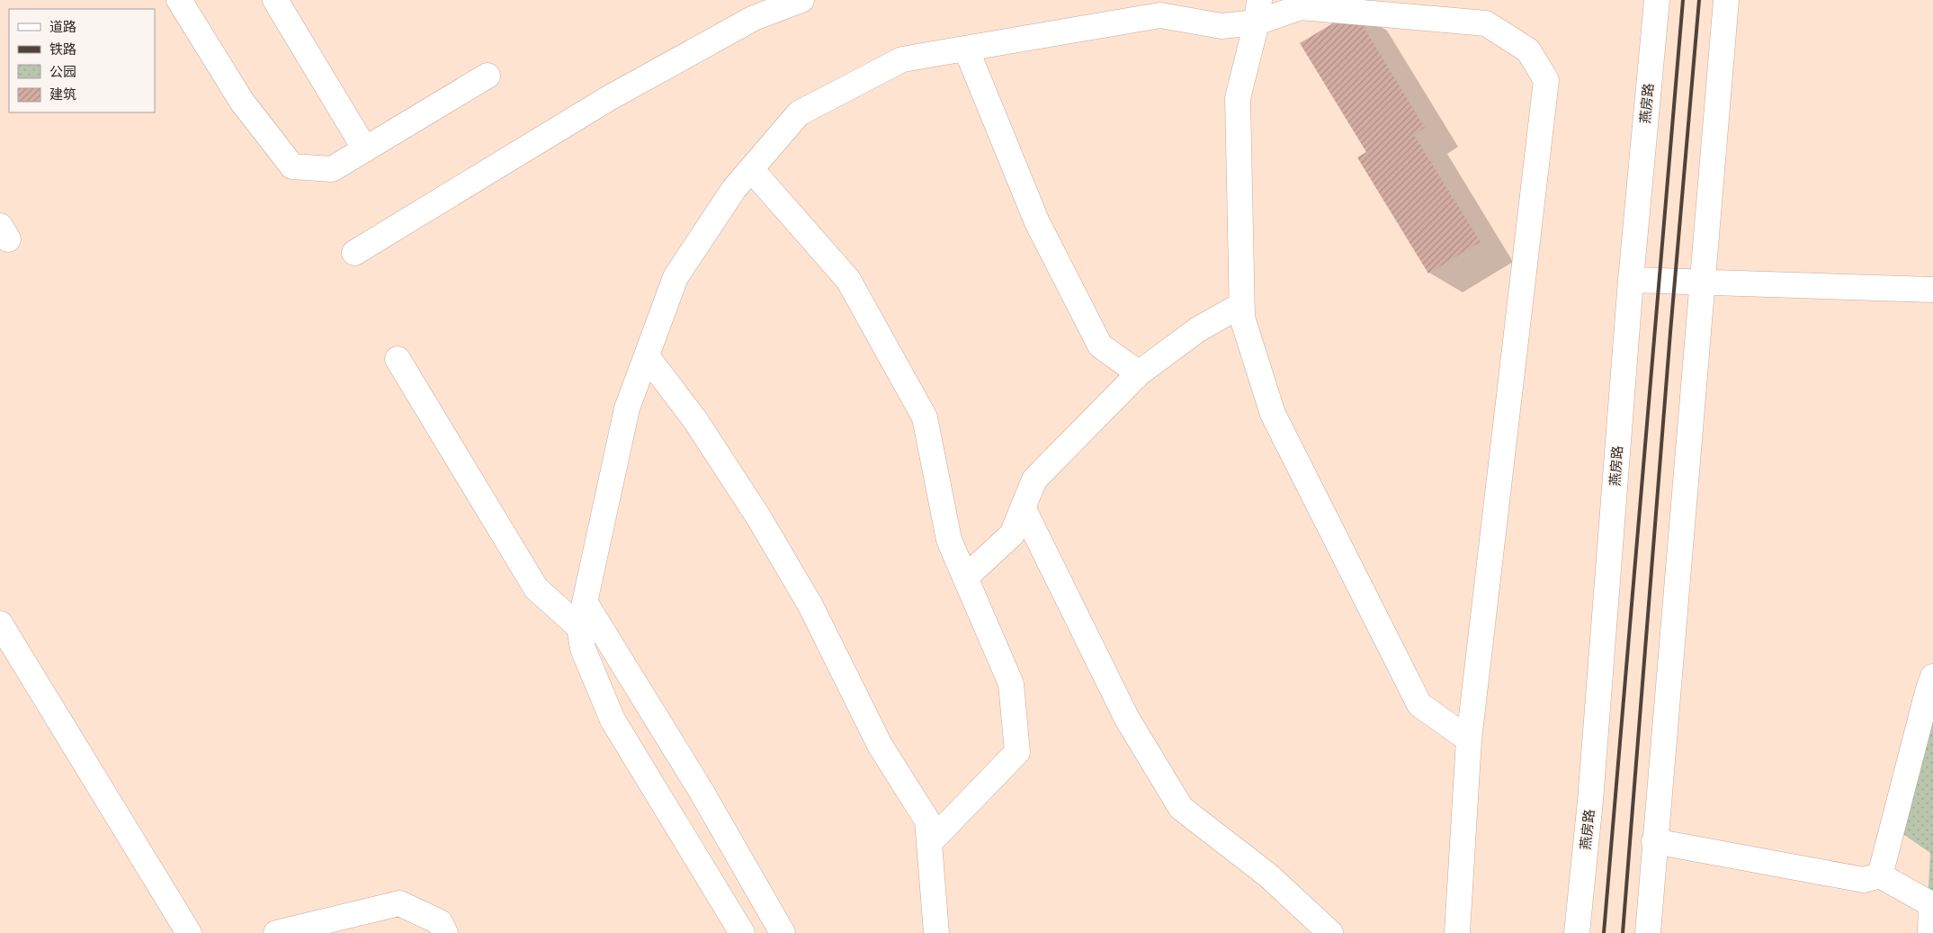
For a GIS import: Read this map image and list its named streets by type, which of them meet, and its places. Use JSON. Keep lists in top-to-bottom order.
{
  "streets": {
    "street": ["燕房路"]
  },
  "legend": [
    "道路",
    "铁路",
    "公园",
    "建筑"
  ]
}
